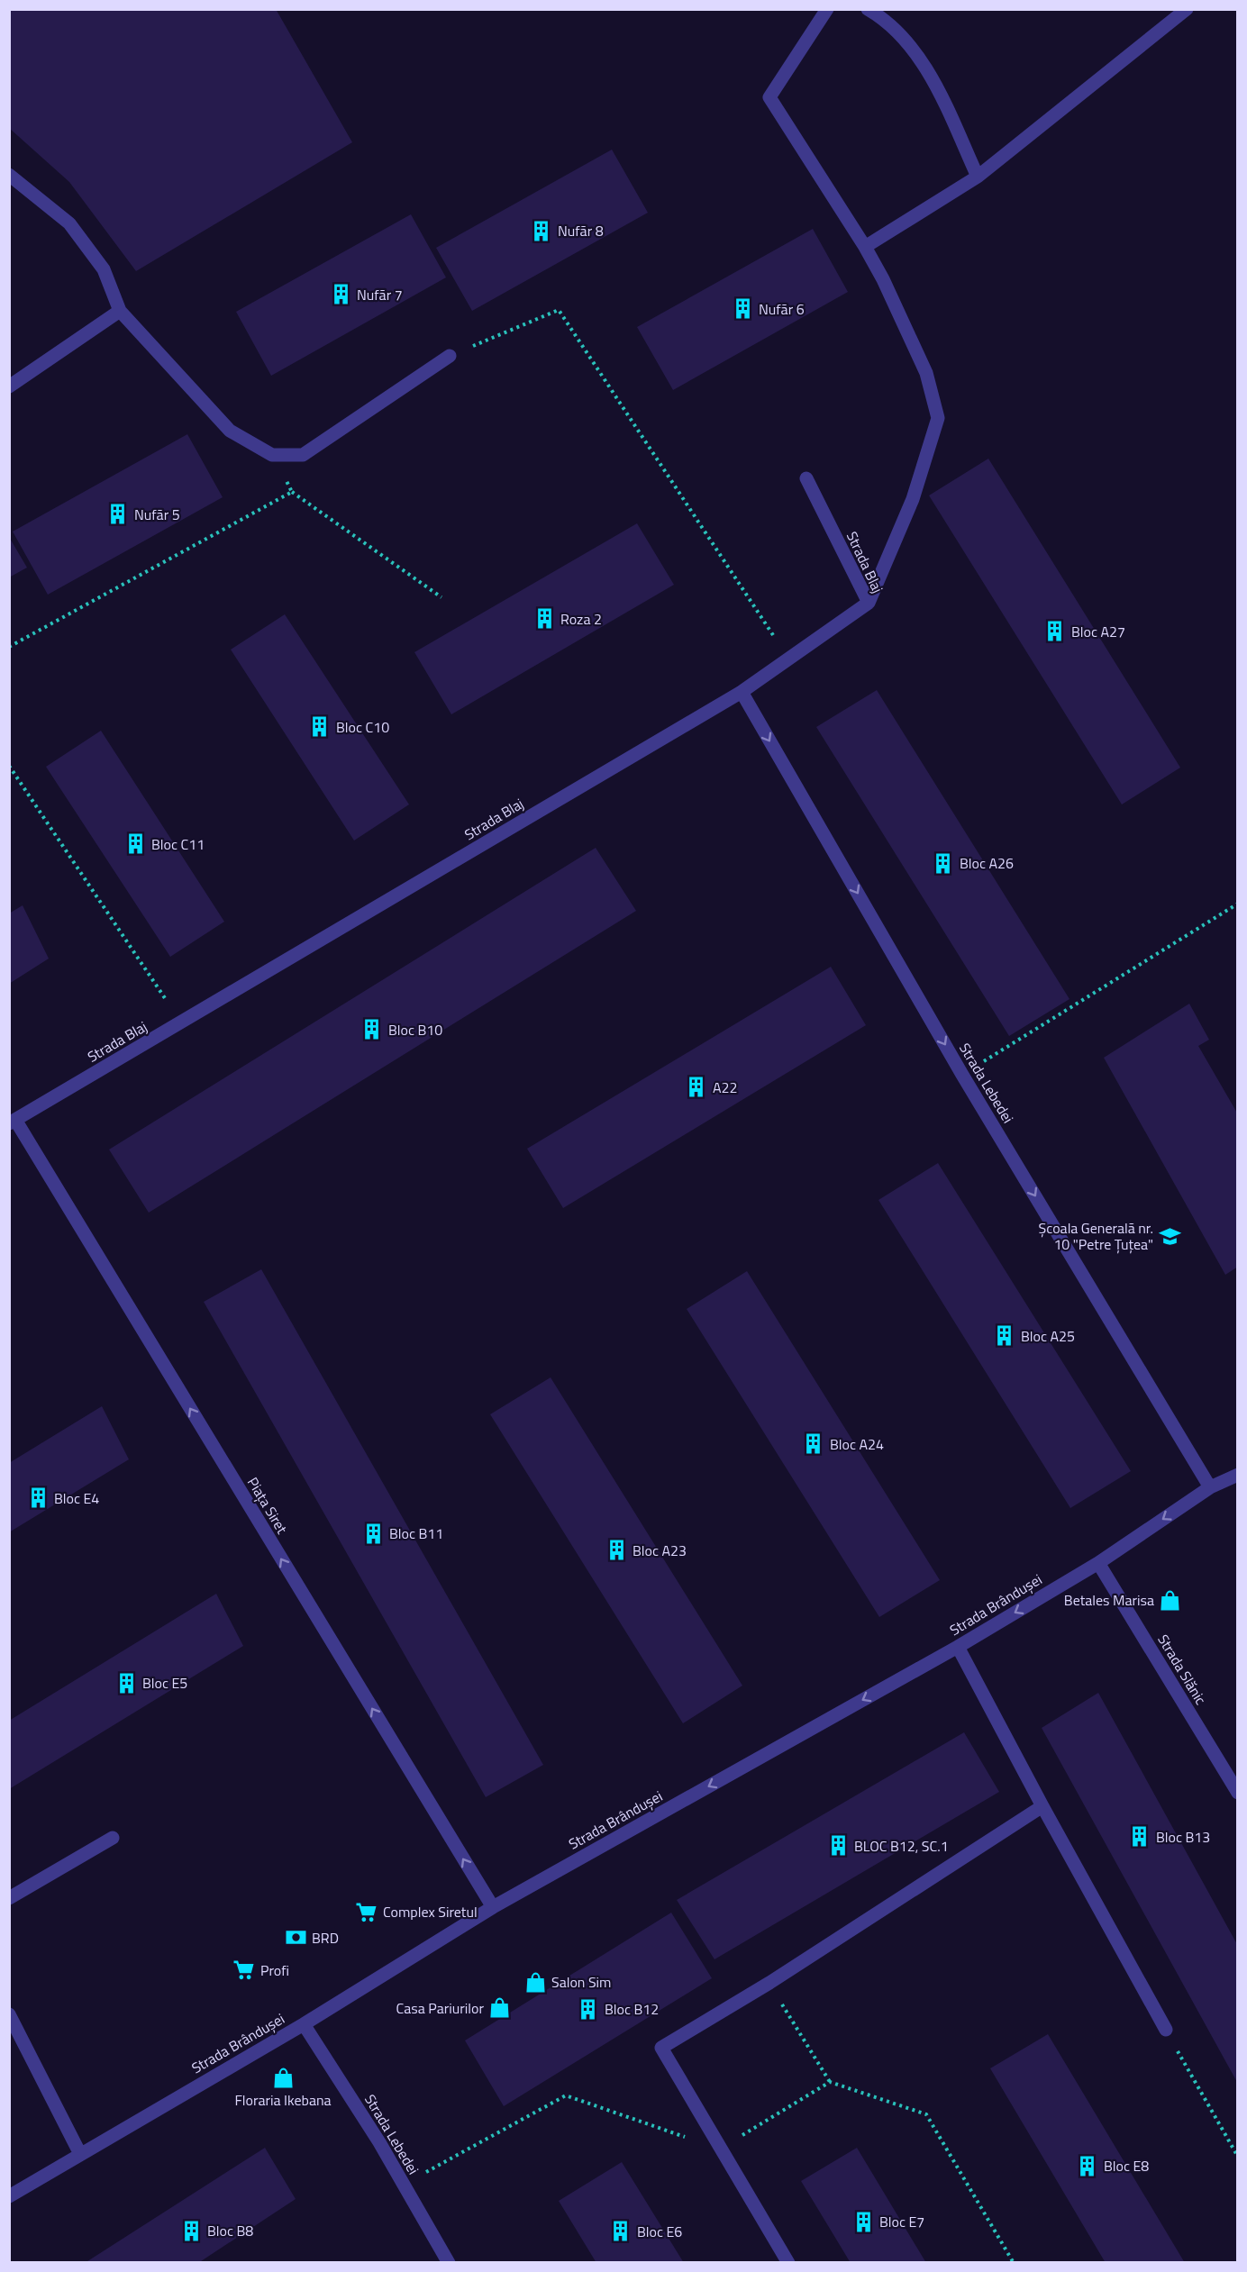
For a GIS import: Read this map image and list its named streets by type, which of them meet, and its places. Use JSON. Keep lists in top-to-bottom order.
{
  "streets": {
    "street": [
      "Strada Blaj",
      "Strada Lebedei",
      "Piața Siret",
      "Strada Brândușei",
      "Strada Slănic"
    ]
  },
  "crossings": [
    ["Strada Blaj", "Strada Lebedei"],
    ["Strada Blaj", "Piața Siret"],
    ["Strada Lebedei", "Strada Brândușei"],
    ["Piața Siret", "Strada Brândușei"],
    ["Strada Brândușei", "Strada Slănic"]
  ],
  "one_way": ["Strada Lebedei", "Piața Siret", "Strada Brândușei"],
  "places": {
    "building": [
      "Nufăr 8",
      "Nufăr 7",
      "Nufăr 6",
      "Nufăr 5",
      "Roza 2",
      "Bloc A27",
      "Bloc C10",
      "Bloc C11",
      "Bloc A26",
      "Bloc B10",
      "A22",
      "Bloc A25",
      "Bloc A24",
      "Bloc E4",
      "Bloc B11",
      "Bloc A23",
      "Bloc E5",
      "Bloc B13",
      "BLOC B12, SC.1",
      "Bloc B12",
      "Bloc E8",
      "Bloc E7",
      "Bloc B8",
      "Bloc E6"
    ],
    "school or university": ["Școala Generală nr. 10 \"Petre Țuțea\""],
    "shop": [
      "Betales Marisa",
      "Salon Sim",
      "Casa Pariurilor",
      "Floraria Ikebana"
    ],
    "supermarket": ["Complex Siretul", "Profi"],
    "bank": ["BRD"]
  }
}
